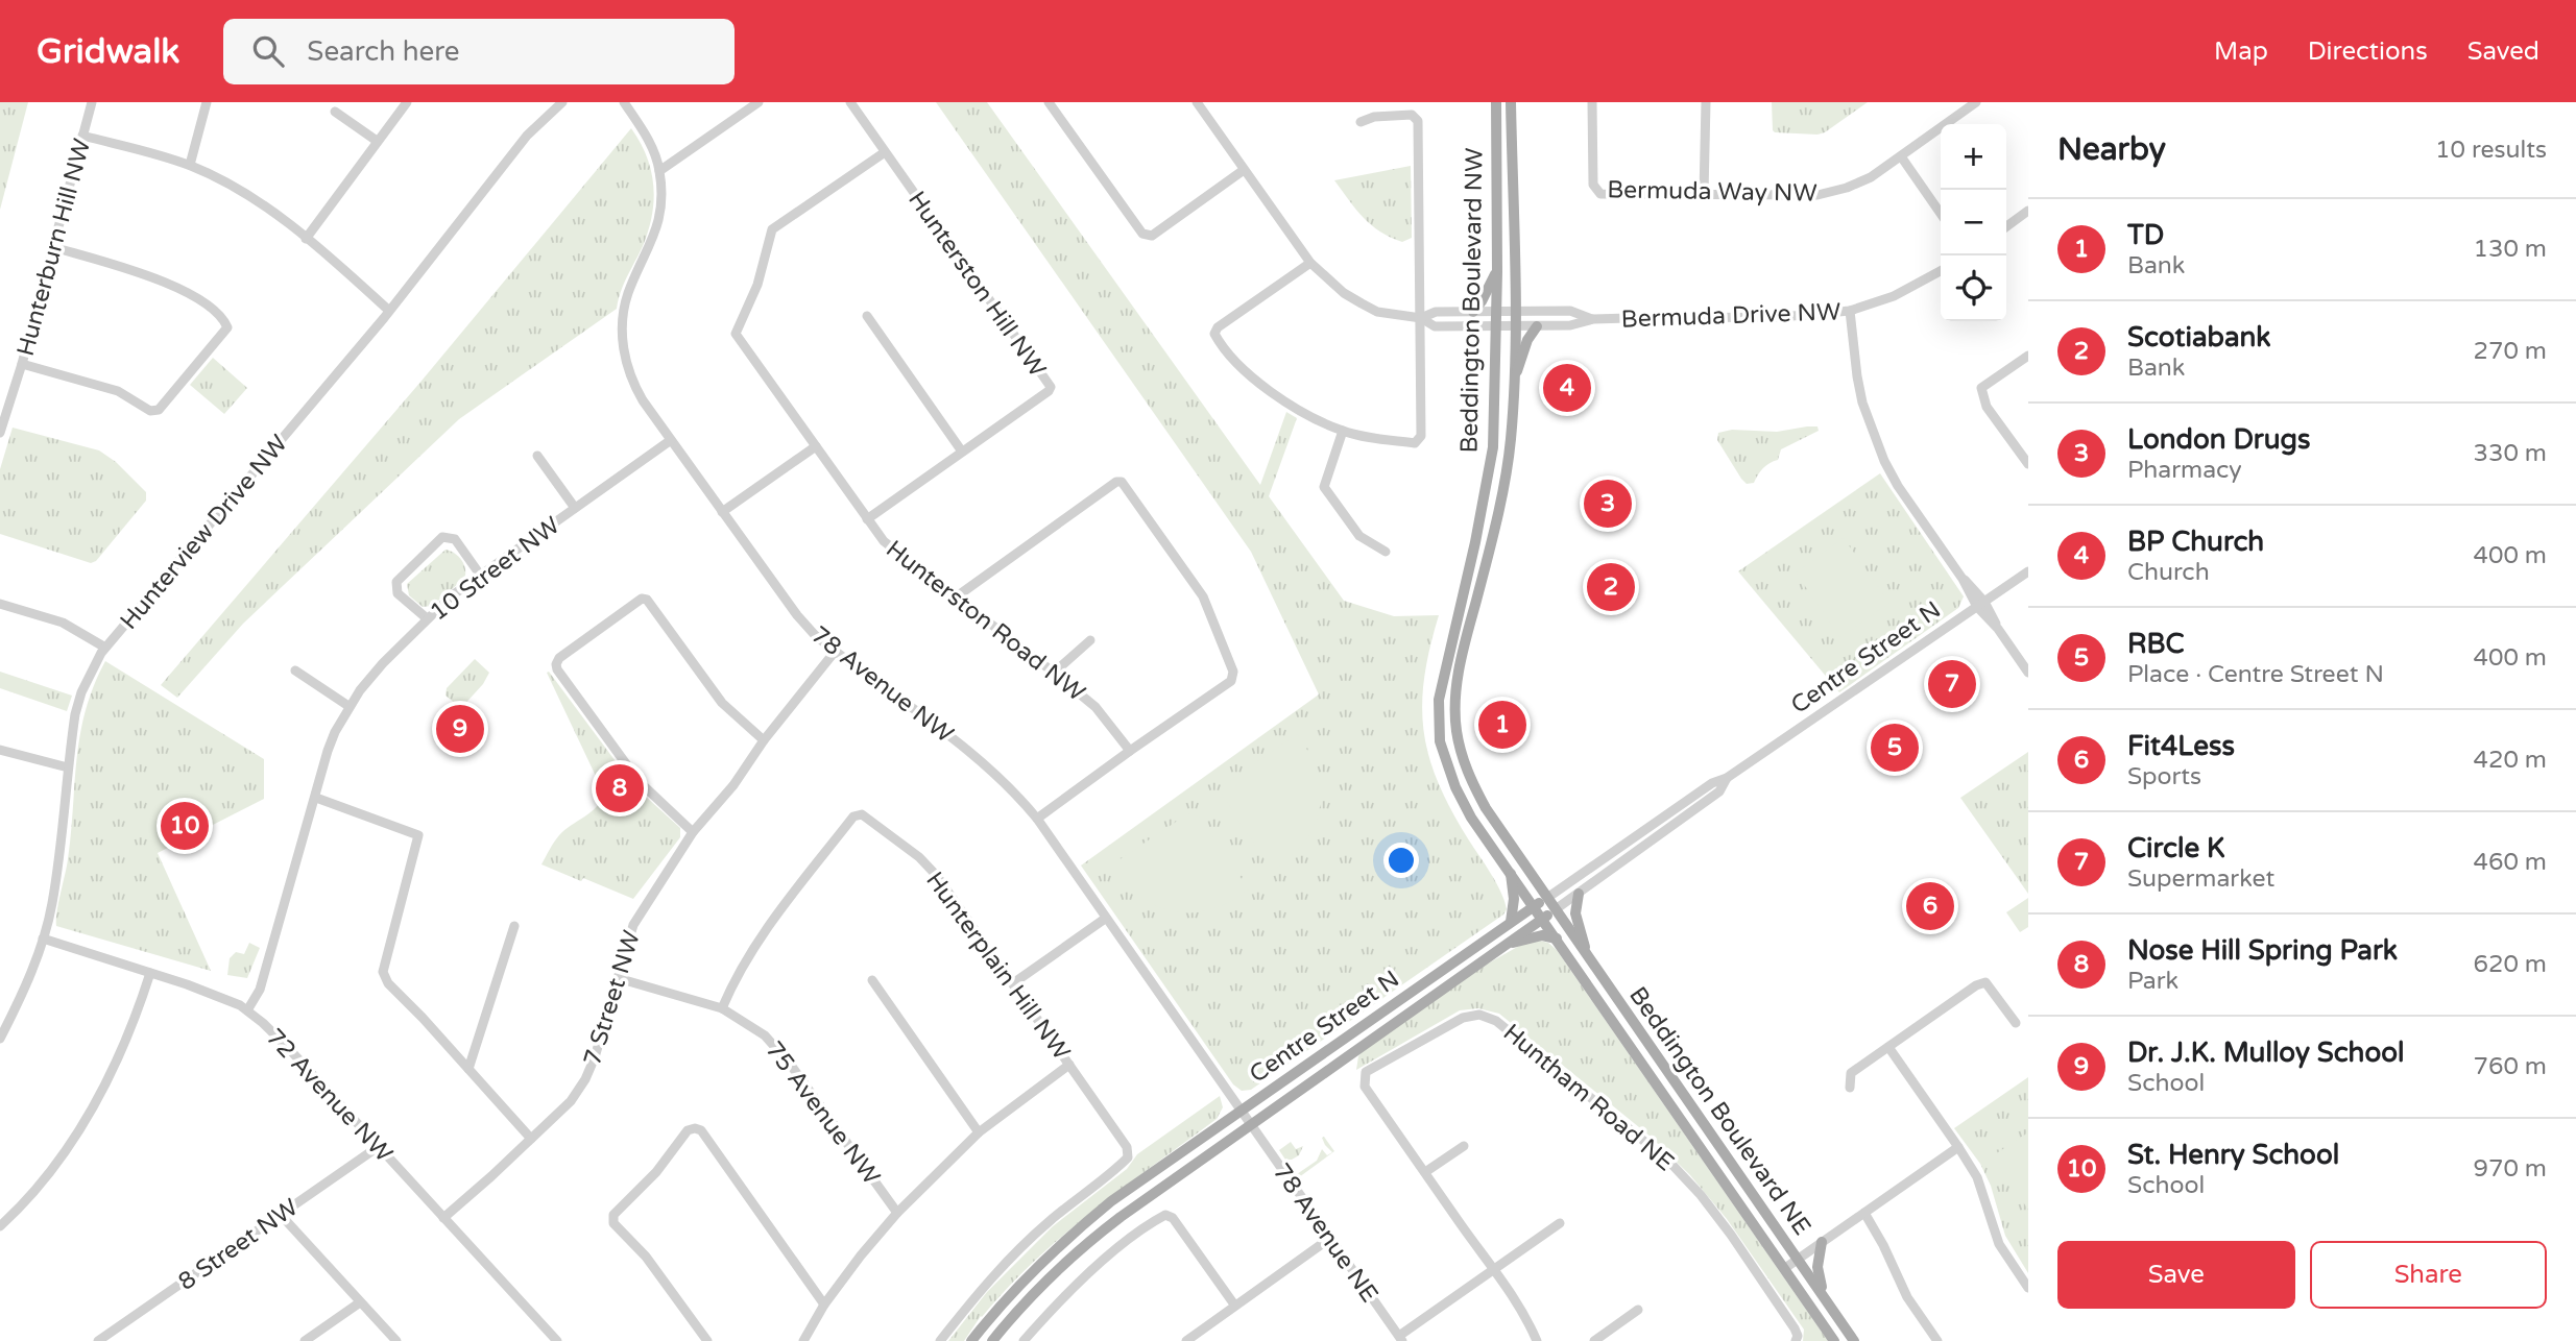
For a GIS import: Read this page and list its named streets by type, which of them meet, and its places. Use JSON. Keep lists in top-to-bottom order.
{
  "streets": {
    "main road": ["Beddington Boulevard NW", "Centre Street N", "Beddington Boulevard NE"],
    "street": [
      "Bermuda Way NW",
      "Hunterburn Hill NW",
      "Hunterston Hill NW",
      "Bermuda Drive NW",
      "Hunterview Drive NW",
      "10 Street NW",
      "Hunterston Road NW",
      "78 Avenue NW",
      "Hunterplain Hill NW",
      "7 Street NW",
      "72 Avenue NW",
      "Huntham Road NE",
      "75 Avenue NW",
      "78 Avenue NE",
      "8 Street NW"
    ]
  },
  "crossings": [
    ["Hunterston Hill NW", "Hunterston Road NW"],
    ["Beddington Boulevard NW", "Bermuda Drive NW"],
    ["Beddington Boulevard NW", "Centre Street N"],
    ["Beddington Boulevard NW", "Beddington Boulevard NE"],
    ["Hunterview Drive NW", "72 Avenue NW"],
    ["10 Street NW", "78 Avenue NW"],
    ["10 Street NW", "72 Avenue NW"],
    ["Centre Street N", "78 Avenue NW"],
    ["Centre Street N", "Beddington Boulevard NE"],
    ["Centre Street N", "78 Avenue NE"],
    ["78 Avenue NW", "7 Street NW"],
    ["78 Avenue NW", "78 Avenue NE"],
    ["Hunterplain Hill NW", "75 Avenue NW"],
    ["7 Street NW", "72 Avenue NW"],
    ["7 Street NW", "75 Avenue NW"],
    ["72 Avenue NW", "8 Street NW"]
  ],
  "page": {
    "header": "Gridwalk",
    "search": "Search here",
    "nav": ["Map", "Directions", "Saved"],
    "heading": ["Nearby", "10 results"],
    "map_buttons": ["+", "−"],
    "list": [
      {
        "mark": "1",
        "name": "TD",
        "note": "Bank",
        "value": "130 m"
      },
      {
        "mark": "2",
        "name": "Scotiabank",
        "note": "Bank",
        "value": "270 m"
      },
      {
        "mark": "3",
        "name": "London Drugs",
        "note": "Pharmacy",
        "value": "330 m"
      },
      {
        "mark": "4",
        "name": "BP Church",
        "note": "Church",
        "value": "400 m"
      },
      {
        "mark": "5",
        "name": "RBC",
        "note": "Place · Centre Street N",
        "value": "400 m"
      },
      {
        "mark": "6",
        "name": "Fit4Less",
        "note": "Sports",
        "value": "420 m"
      },
      {
        "mark": "7",
        "name": "Circle K",
        "note": "Supermarket",
        "value": "460 m"
      },
      {
        "mark": "8",
        "name": "Nose Hill Spring Park",
        "note": "Park",
        "value": "620 m"
      },
      {
        "mark": "9",
        "name": "Dr. J.K. Mulloy School",
        "note": "School",
        "value": "760 m"
      },
      {
        "mark": "10",
        "name": "St. Henry School",
        "note": "School",
        "value": "970 m"
      }
    ],
    "pins": [
      "4",
      "3",
      "2",
      "7",
      "1",
      "9",
      "5",
      "8",
      "10",
      "6"
    ],
    "buttons": ["Save", "Share"]
  }
}
